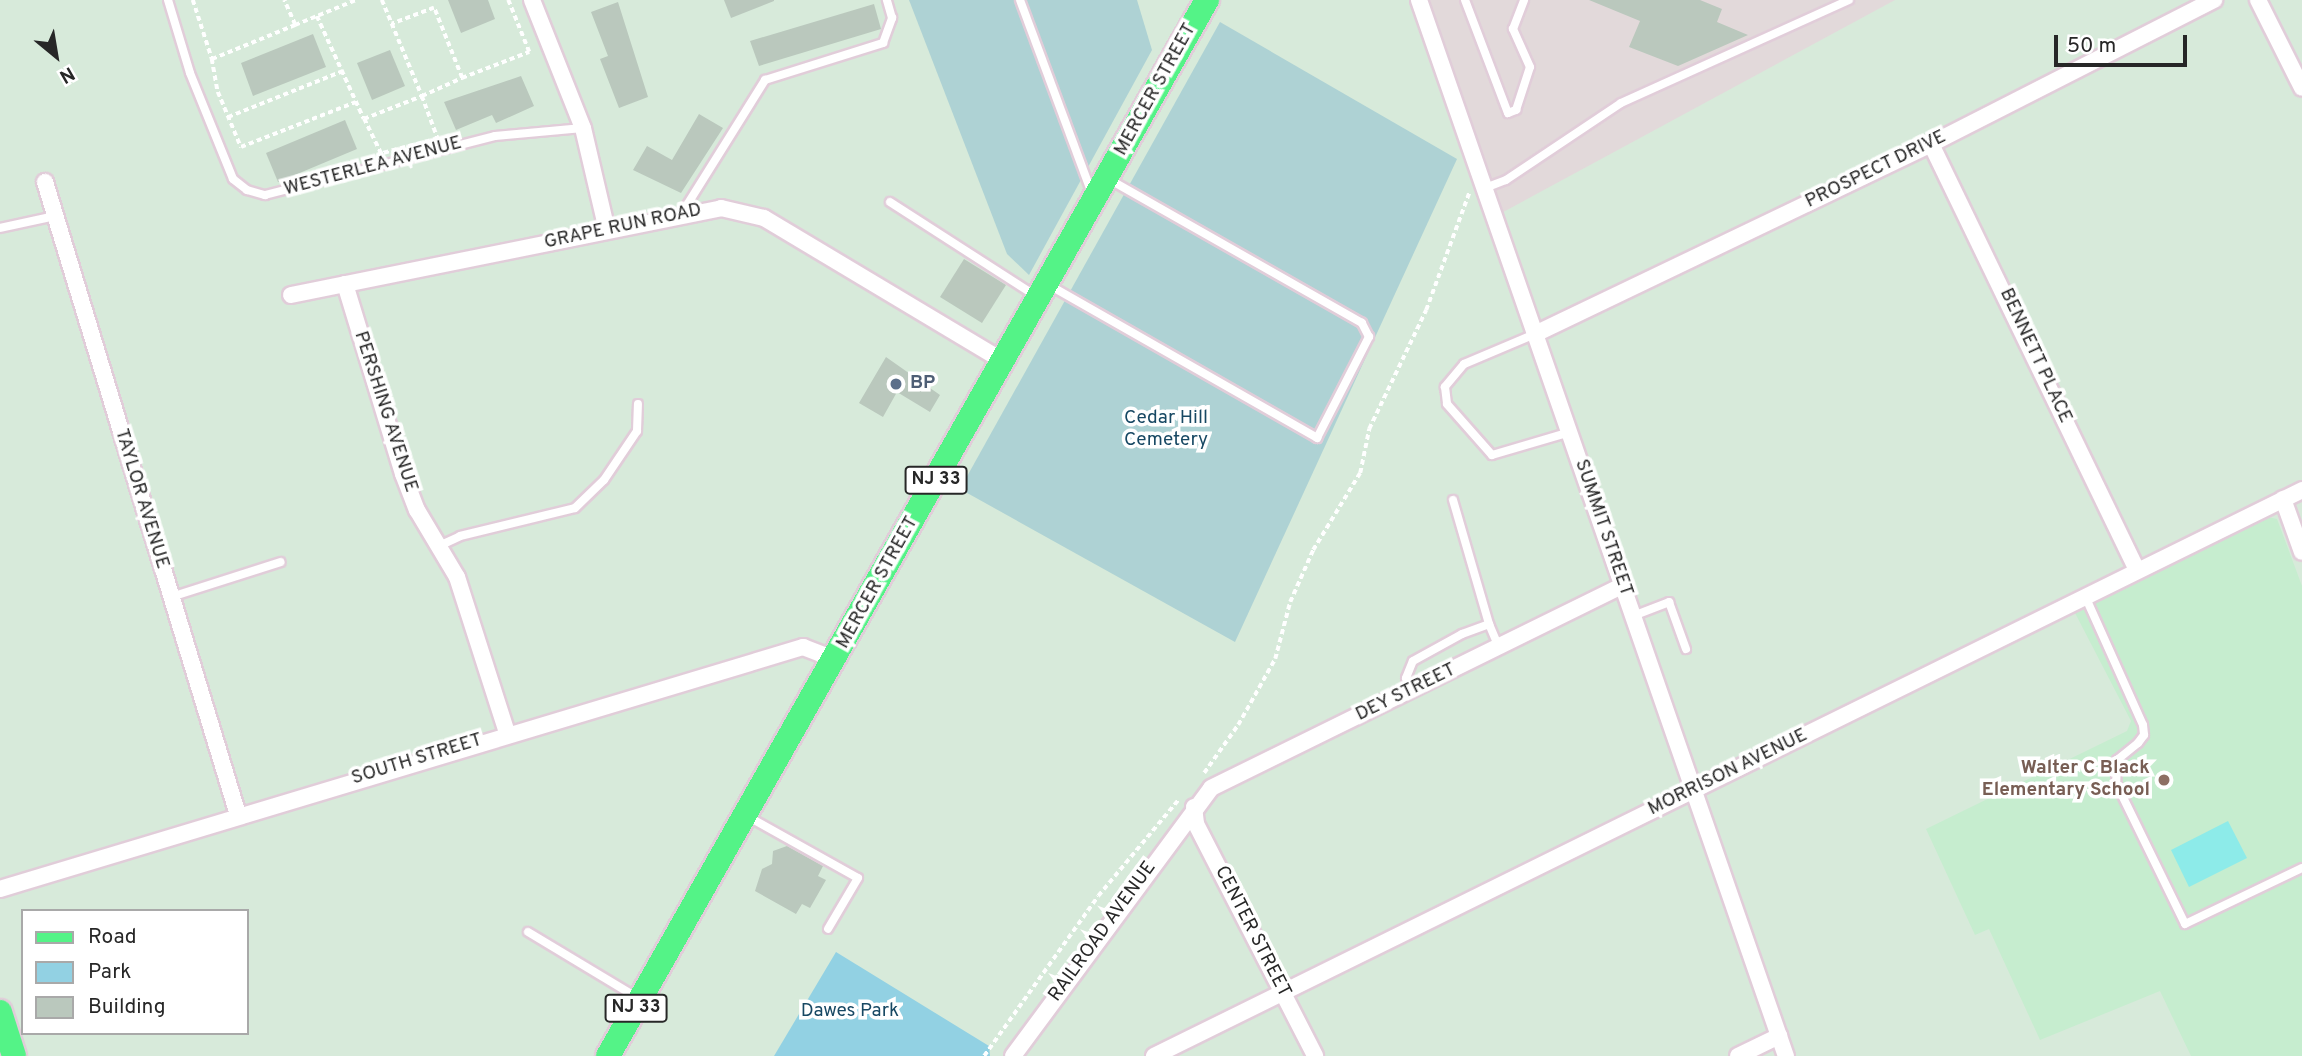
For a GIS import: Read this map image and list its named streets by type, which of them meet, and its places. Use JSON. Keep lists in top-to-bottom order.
{
  "streets": {
    "main road": ["MERCER STREET", "NJ 33"],
    "street": [
      "PROSPECT DRIVE",
      "GRAPE RUN ROAD",
      "BENNETT PLACE",
      "PERSHING AVENUE",
      "TAYLOR AVENUE",
      "SUMMIT STREET",
      "DEY STREET",
      "SOUTH STREET",
      "MORRISON AVENUE",
      "RAILROAD AVENUE",
      "CENTER STREET"
    ],
    "lane": ["WESTERLEA AVENUE"]
  },
  "crossings": [
    ["MERCER STREET", "GRAPE RUN ROAD"],
    ["MERCER STREET", "SOUTH STREET"],
    ["PROSPECT DRIVE", "BENNETT PLACE"],
    ["PROSPECT DRIVE", "SUMMIT STREET"],
    ["GRAPE RUN ROAD", "PERSHING AVENUE"],
    ["BENNETT PLACE", "MORRISON AVENUE"],
    ["PERSHING AVENUE", "SOUTH STREET"],
    ["TAYLOR AVENUE", "SOUTH STREET"],
    ["SUMMIT STREET", "DEY STREET"],
    ["SUMMIT STREET", "MORRISON AVENUE"],
    ["DEY STREET", "RAILROAD AVENUE"],
    ["DEY STREET", "CENTER STREET"],
    ["MORRISON AVENUE", "CENTER STREET"],
    ["RAILROAD AVENUE", "CENTER STREET"]
  ],
  "parks": ["Cedar Hill Cemetery", "Dawes Park"],
  "places": ["BP", "Walter C Black Elementary School"],
  "legend": ["Road", "Park", "Building"],
  "scale_bar": "50 m",
  "north": "bottom right"
}
